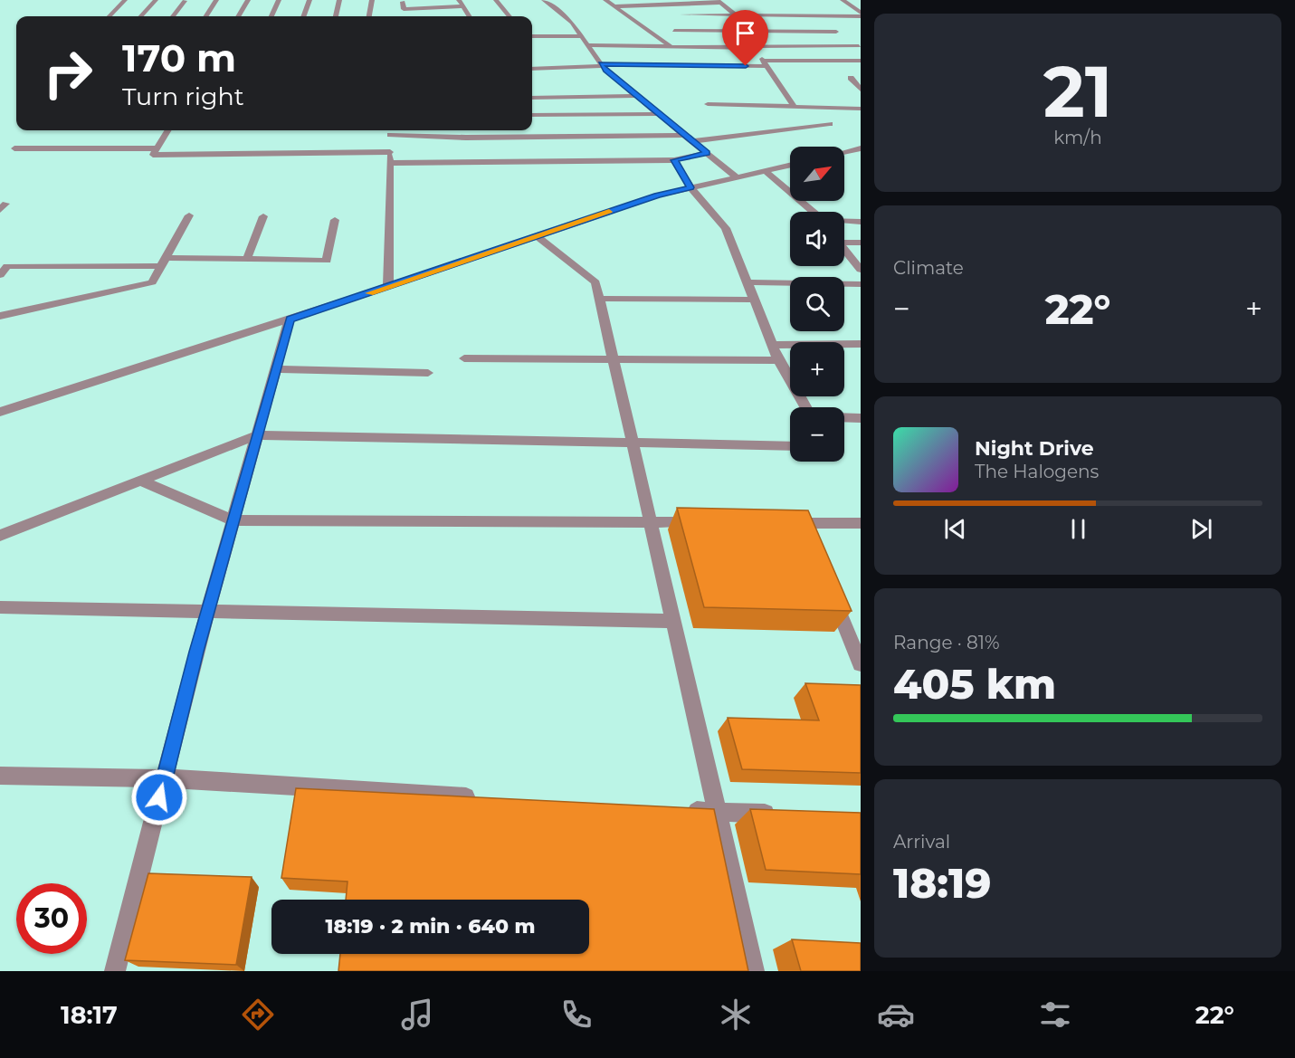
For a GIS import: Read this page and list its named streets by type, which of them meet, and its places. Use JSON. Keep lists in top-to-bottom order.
{
  "north": "top right",
  "page": {
    "tile": [
      ["21", "km/h"],
      "Climate",
      ["Range · 81%", "405 km"],
      ["Arrival", "18:19"]
    ],
    "turn": ["170 m", "Turn right"],
    "map_buttons": ["+", "−"],
    "heat": ["−", "22°", "+"],
    "song": ["Night Drive", "The Halogens"],
    "limit": "30",
    "trip": "18:19 · 2 min · 640 m",
    "tabs": ["18:17", "22°"]
  }
}
